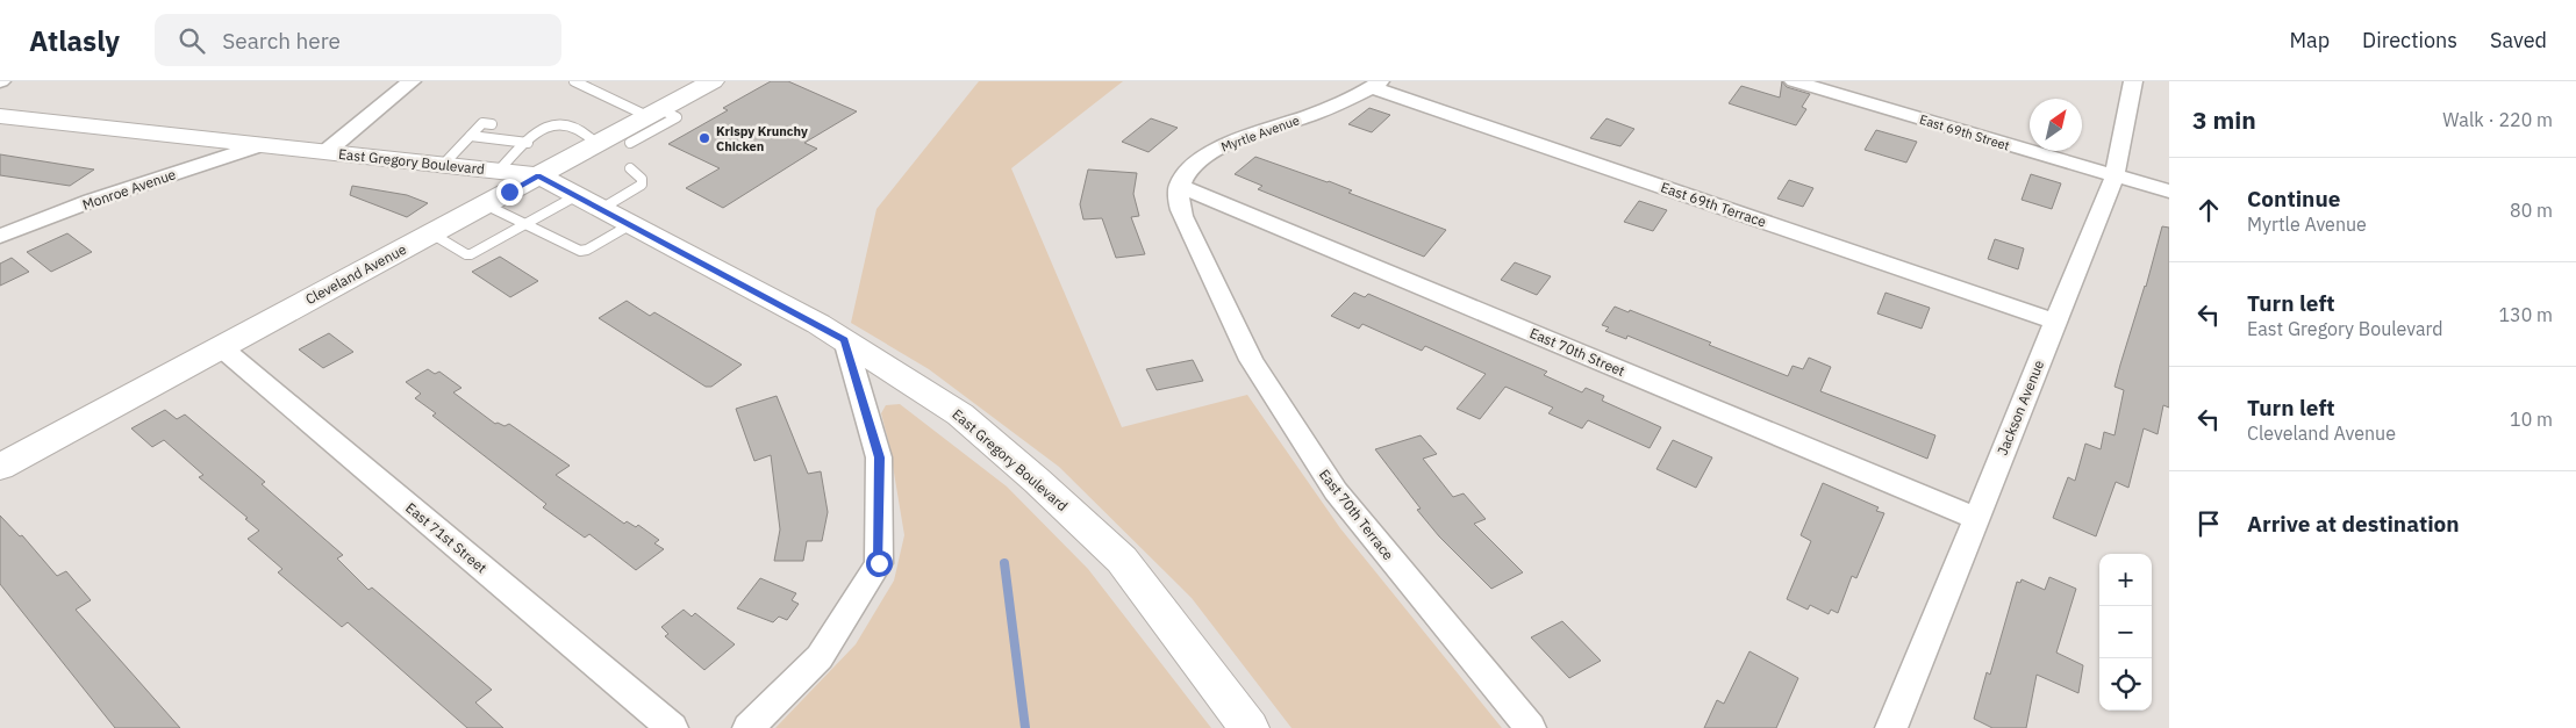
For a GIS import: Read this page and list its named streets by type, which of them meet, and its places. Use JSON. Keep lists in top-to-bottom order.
{
  "streets": {
    "main road": ["East Gregory Boulevard", "Cleveland Avenue"],
    "street": [
      "East 69th Street",
      "Myrtle Avenue",
      "Monroe Avenue",
      "East 69th Terrace",
      "East 70th Street",
      "Jackson Avenue",
      "East 70th Terrace",
      "East 71st Street"
    ]
  },
  "crossings": [
    ["East 69th Street", "Jackson Avenue"],
    ["Myrtle Avenue", "East 69th Terrace"],
    ["Myrtle Avenue", "East 70th Street"],
    ["Myrtle Avenue", "East 70th Terrace"],
    ["East Gregory Boulevard", "Monroe Avenue"],
    ["East Gregory Boulevard", "Cleveland Avenue"],
    ["East 69th Terrace", "Jackson Avenue"],
    ["Cleveland Avenue", "East 71st Street"],
    ["East 70th Street", "Jackson Avenue"],
    ["East 70th Street", "East 70th Terrace"]
  ],
  "places": ["Krispy Krunchy Chicken"],
  "north": "top right",
  "page": {
    "header": "Atlasly",
    "search": "Search here",
    "nav": ["Map", "Directions", "Saved"],
    "heading": ["3 min", "Walk · 220 m"],
    "list": [
      ["Continue", "Myrtle Avenue", "80 m"],
      ["Turn left", "East Gregory Boulevard", "130 m"],
      ["Turn left", "Cleveland Avenue", "10 m"],
      "Arrive at destination"
    ],
    "map_buttons": ["+", "−"]
  }
}
